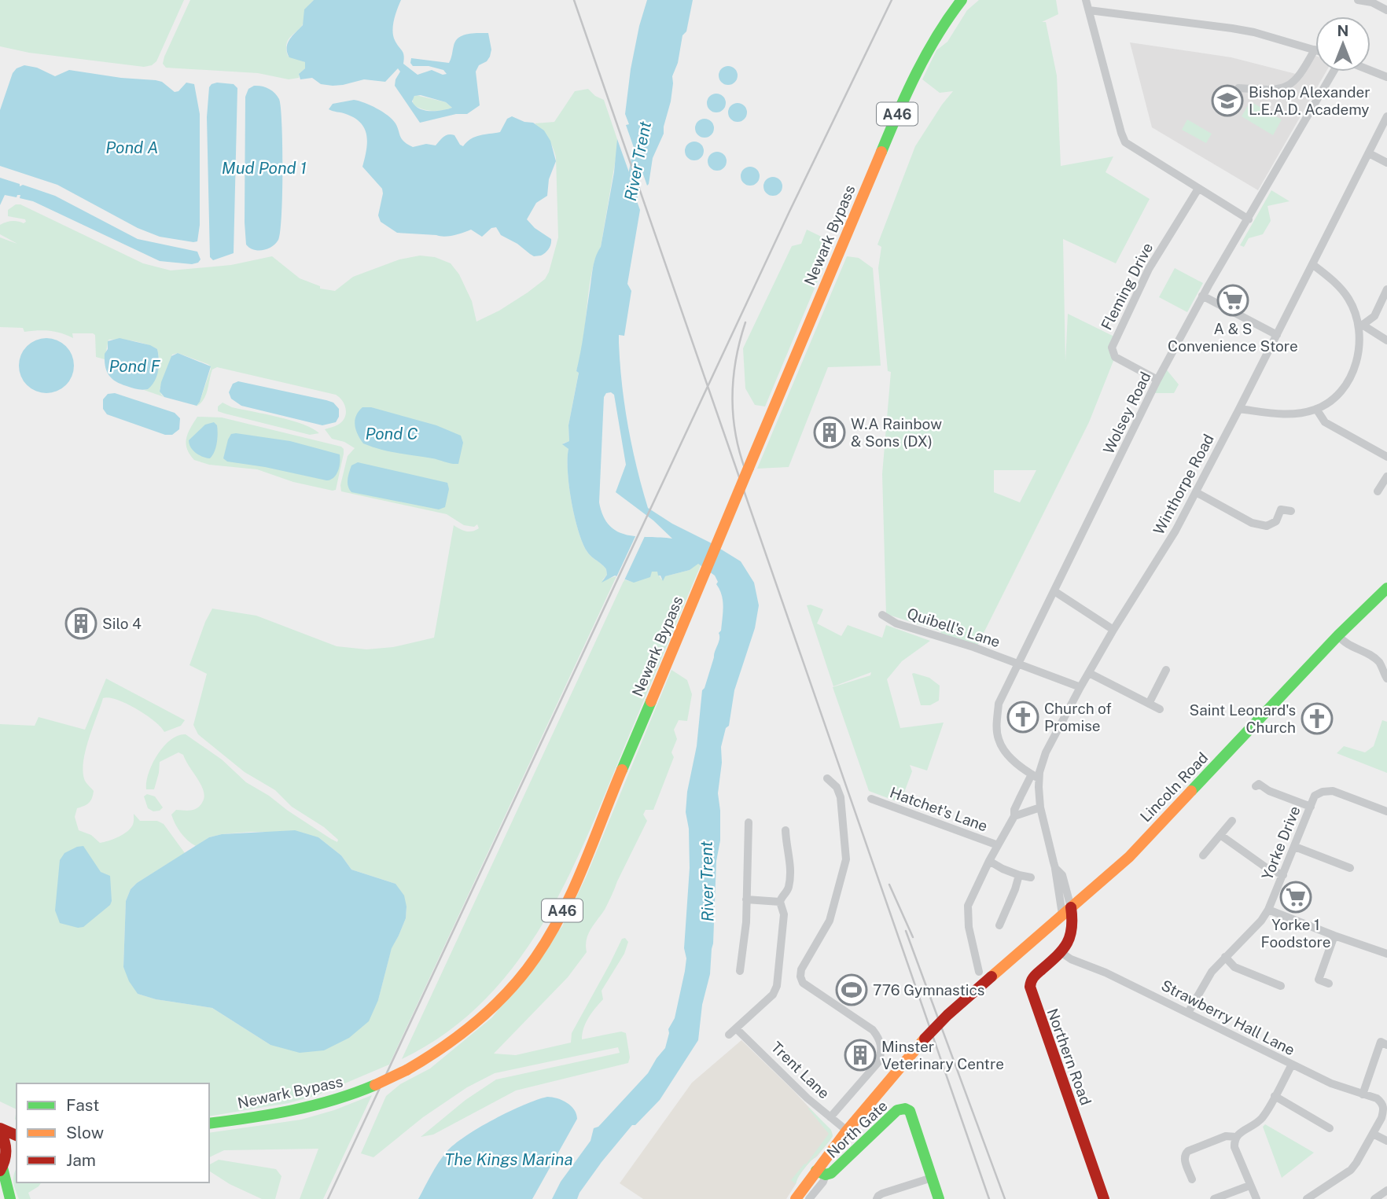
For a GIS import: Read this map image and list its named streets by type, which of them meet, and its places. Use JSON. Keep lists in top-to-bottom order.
{
  "streets": {
    "main road": [
      "A46",
      "Newark Bypass",
      "Lincoln Road",
      "Northern Road",
      "North Gate"
    ],
    "street": [
      "Fleming Drive",
      "Wolsey Road",
      "Winthorpe Road",
      "Quibell's Lane",
      "Hatchet's Lane",
      "Yorke Drive",
      "Strawberry Hall Lane",
      "Trent Lane"
    ]
  },
  "crossings": [
    ["Fleming Drive", "Wolsey Road"],
    ["Wolsey Road", "Winthorpe Road"],
    ["Wolsey Road", "Quibell's Lane"],
    ["Wolsey Road", "Hatchet's Lane"],
    ["Winthorpe Road", "Quibell's Lane"],
    ["Winthorpe Road", "Lincoln Road"],
    ["Winthorpe Road", "Hatchet's Lane"],
    ["Winthorpe Road", "Northern Road"],
    ["Lincoln Road", "Northern Road"],
    ["Lincoln Road", "Trent Lane"],
    ["Lincoln Road", "North Gate"],
    ["Yorke Drive", "Strawberry Hall Lane"],
    ["Strawberry Hall Lane", "Northern Road"]
  ],
  "water": [
    "Pond A",
    "River Trent",
    "Mud Pond 1",
    "Pond F",
    "Pond C",
    "The Kings Marina"
  ],
  "places": {
    "school or university": ["Bishop Alexander L.E.A.D. Academy"],
    "supermarket": ["A & S Convenience Store", "Yorke 1 Foodstore"],
    "building": ["W.A Rainbow & Sons (DX)", "Silo 4", "Minster Veterinary Centre"],
    "church": ["Church of Promise", "Saint Leonard's Church"],
    "sports": ["776 Gymnastics"]
  },
  "legend": ["Fast", "Slow", "Jam"],
  "north": "top"
}
